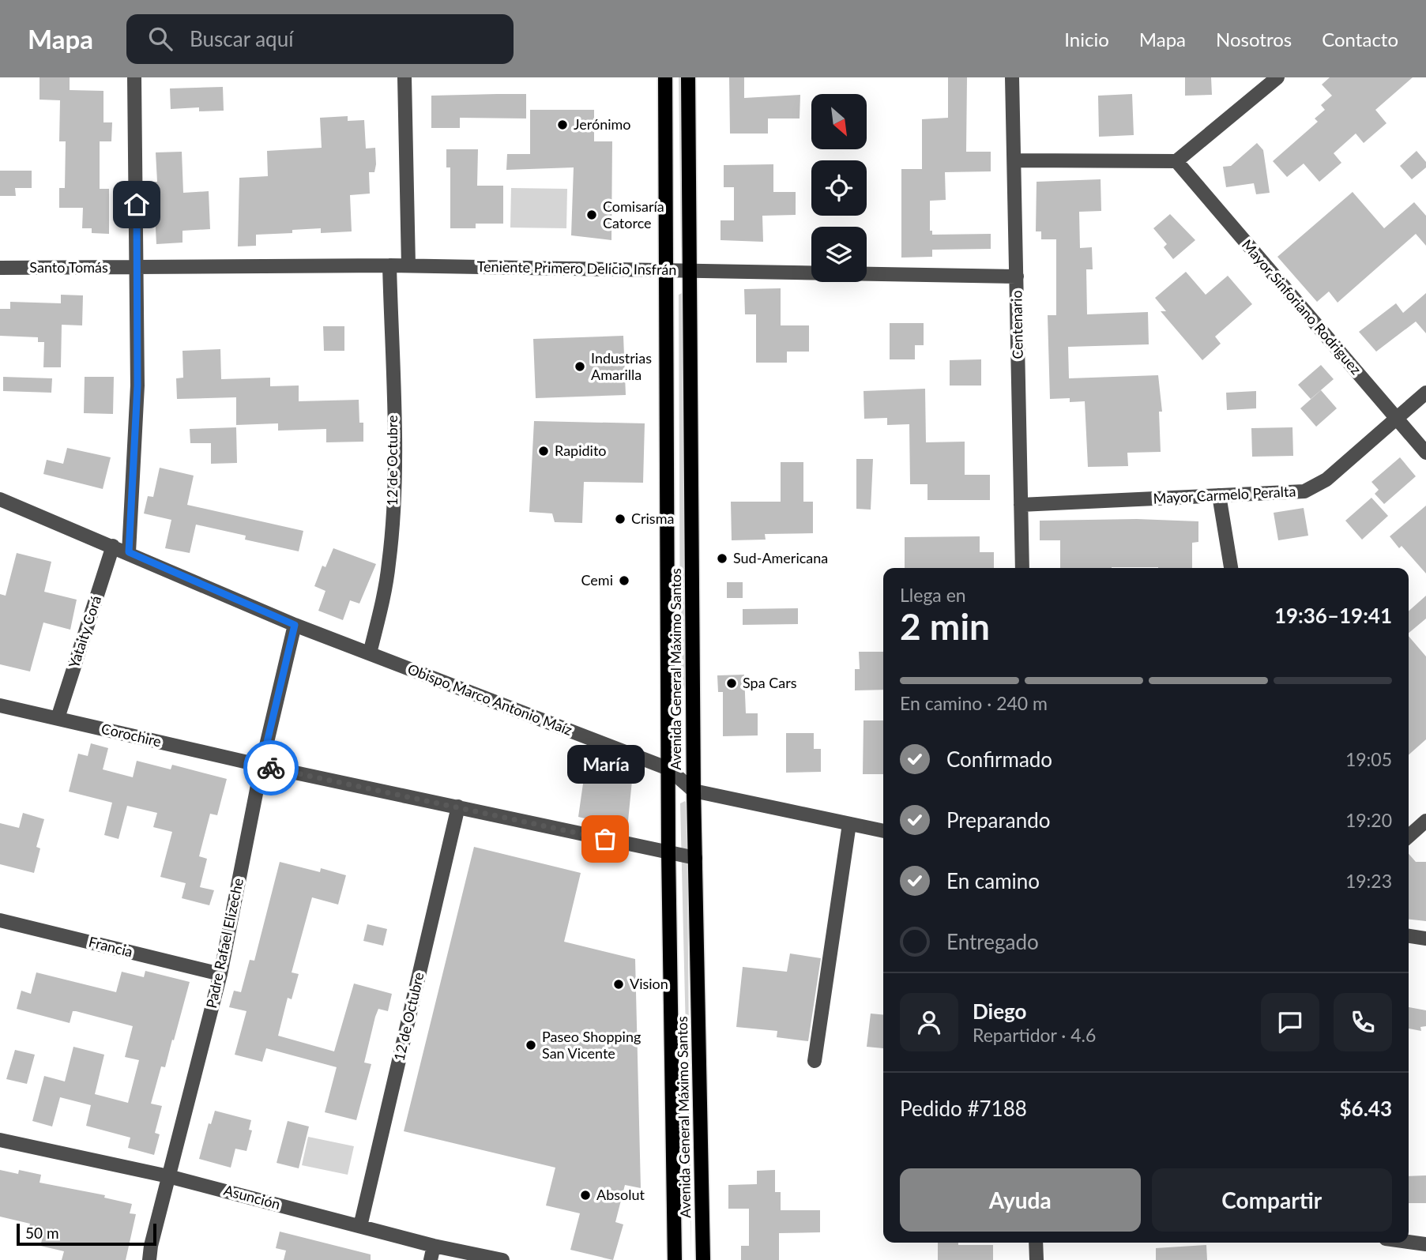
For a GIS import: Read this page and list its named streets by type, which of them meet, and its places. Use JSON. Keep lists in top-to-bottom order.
{
  "streets": {
    "main road": ["Avenida General Máximo Santos"],
    "street": [
      "Santo Tomás",
      "Teniente Primero Delicio Insfrán",
      "Mayor Sinforiano Rodriguez",
      "Centenario",
      "12 de Octubre",
      "Mayor Carmelo Peralta",
      "Yataity Corá",
      "Obispo Marco Antonio Maíz",
      "Corochire",
      "Padre Rafael Elizeche",
      "Francia",
      "Asunción"
    ]
  },
  "crossings": [
    ["Santo Tomás", "Teniente Primero Delicio Insfrán"],
    ["Teniente Primero Delicio Insfrán", "Centenario"],
    ["Teniente Primero Delicio Insfrán", "12 de Octubre"],
    ["Teniente Primero Delicio Insfrán", "Avenida General Máximo Santos"],
    ["Mayor Sinforiano Rodriguez", "Mayor Carmelo Peralta"],
    ["Centenario", "Mayor Carmelo Peralta"],
    ["12 de Octubre", "Obispo Marco Antonio Maíz"],
    ["12 de Octubre", "Corochire"],
    ["12 de Octubre", "Asunción"],
    ["Yataity Corá", "Obispo Marco Antonio Maíz"],
    ["Yataity Corá", "Corochire"],
    ["Avenida General Máximo Santos", "Obispo Marco Antonio Maíz"],
    ["Avenida General Máximo Santos", "Corochire"],
    ["Obispo Marco Antonio Maíz", "Padre Rafael Elizeche"],
    ["Corochire", "Padre Rafael Elizeche"],
    ["Padre Rafael Elizeche", "Francia"],
    ["Padre Rafael Elizeche", "Asunción"]
  ],
  "places": [
    "Jerónimo",
    "Comisaría Catorce",
    "Industrias Amarilla",
    "Rapidito",
    "Crisma",
    "Sud-Americana",
    "Cemi",
    "Spa Cars",
    "María",
    "Vision",
    "Paseo Shopping San Vicente",
    "Absolut"
  ],
  "scale_bar": "50 m",
  "north": "bottom right",
  "page": {
    "header": "Mapa",
    "search": "Buscar aquí",
    "nav": [
      "Inicio",
      "Mapa",
      "Nosotros",
      "Contacto"
    ],
    "heading": ["2 min", "Llega en", "19:36–19:41"],
    "panel": [
      "Diego",
      "Repartidor · 4.6",
      "Pedido #7188",
      "$6.43"
    ],
    "bar": "En camino · 240 m",
    "list": [
      ["Confirmado", "19:05"],
      ["Preparando", "19:20"],
      ["En camino", "19:23"],
      "Entregado"
    ],
    "bubble": "María",
    "buttons": ["Ayuda", "Compartir"],
    "scale": "50 m"
  }
}
